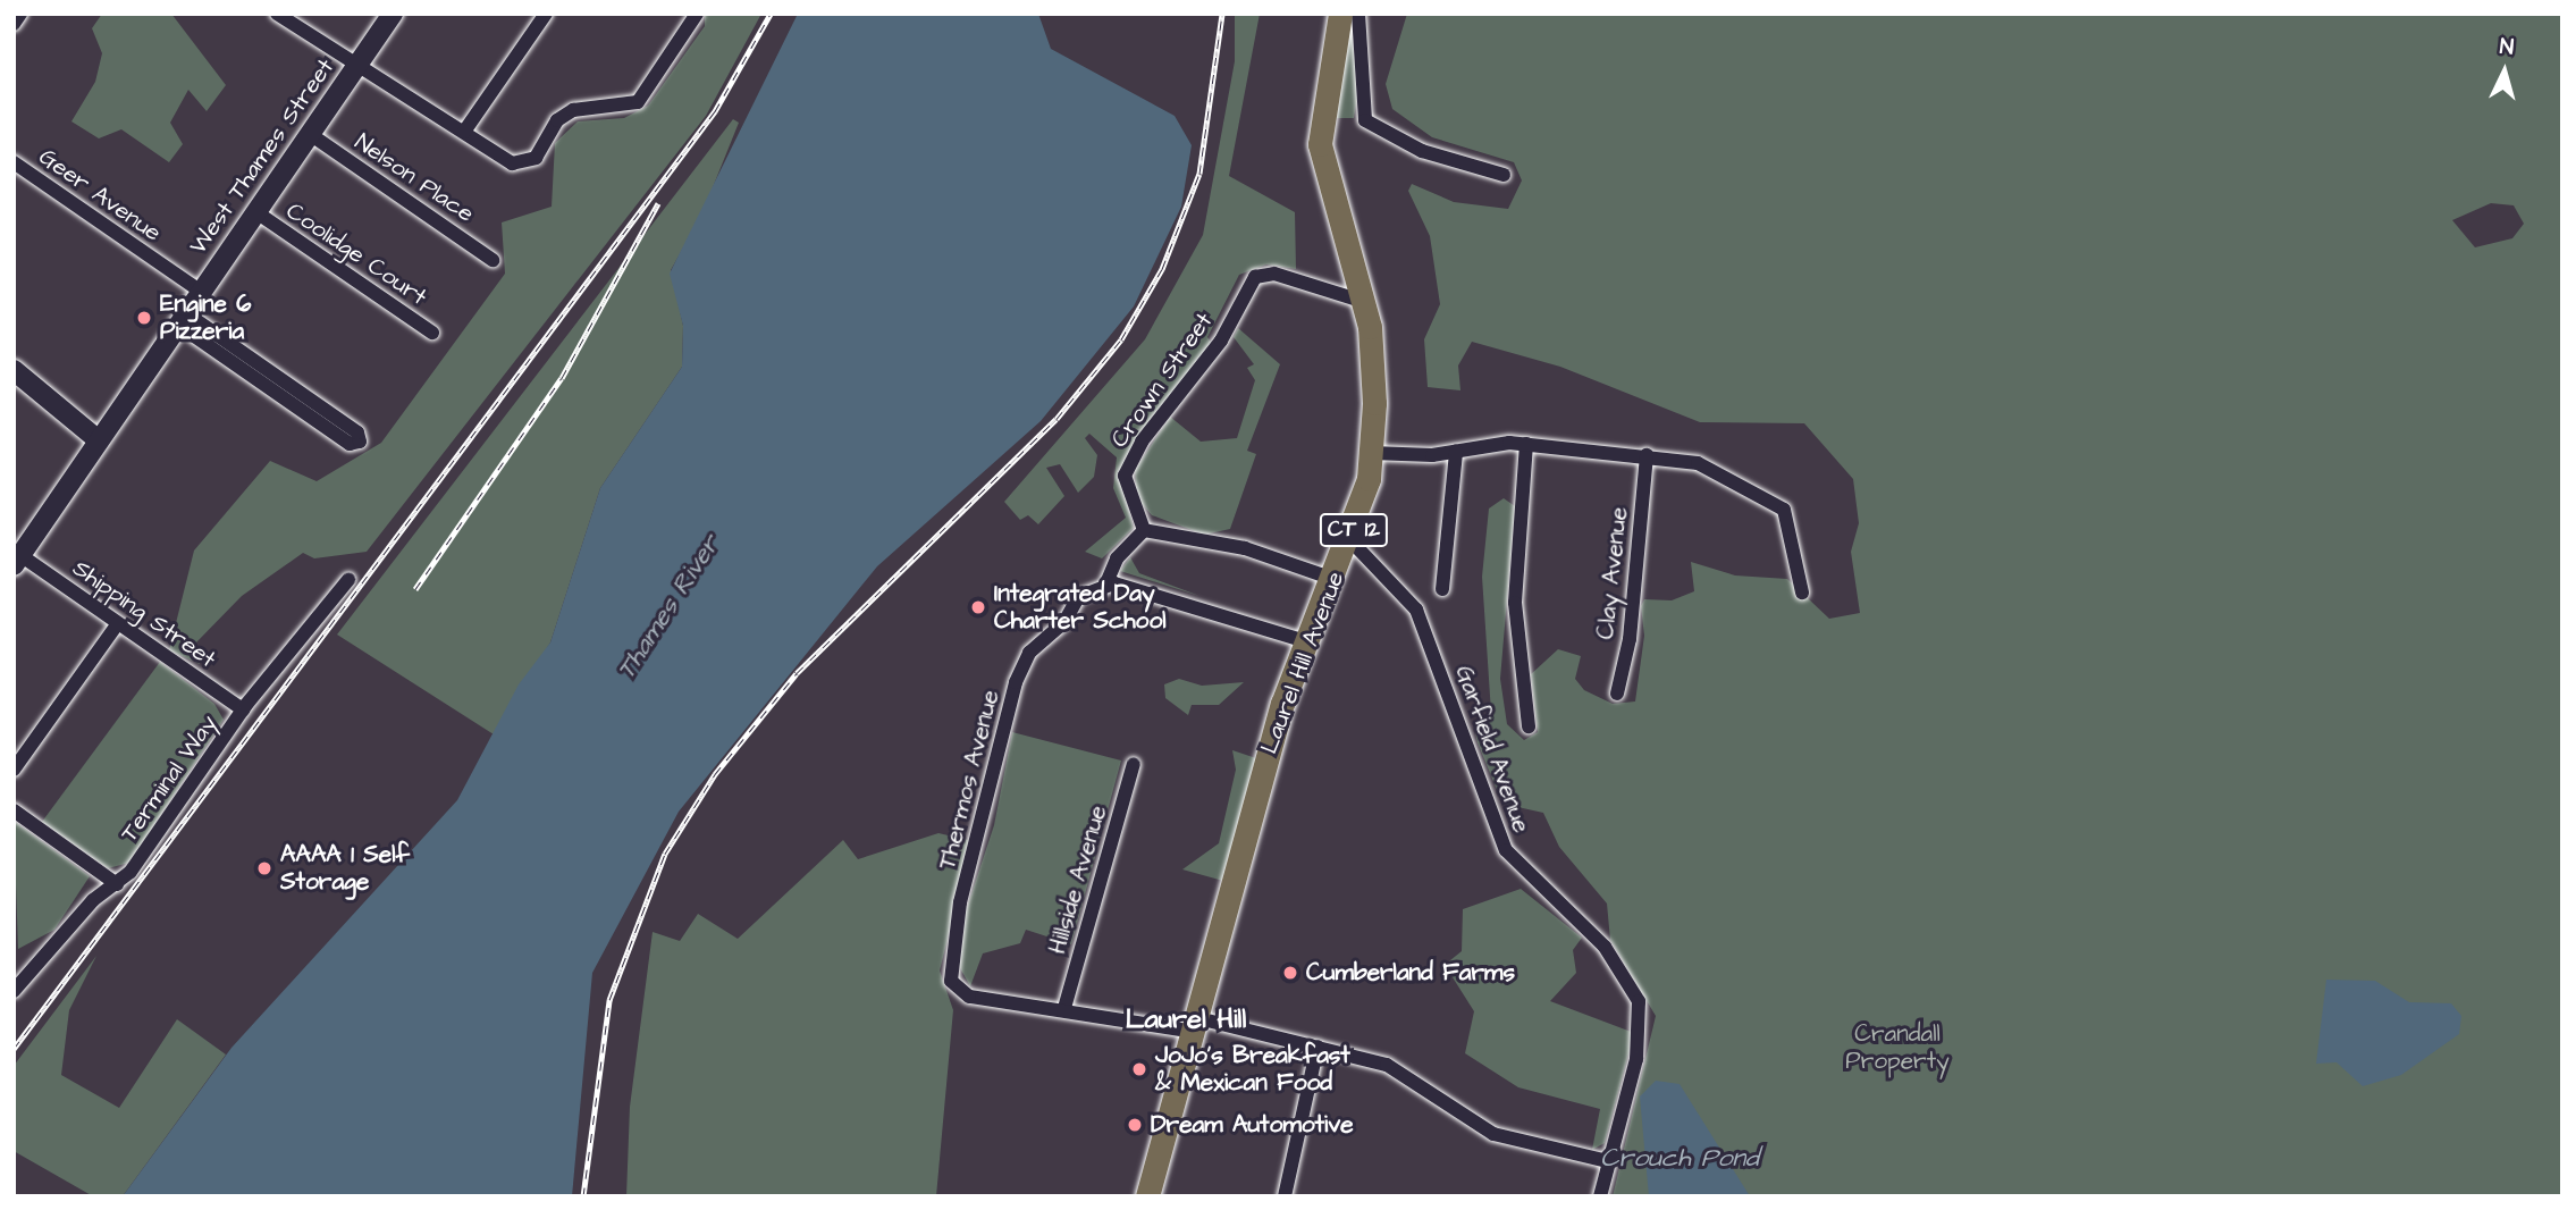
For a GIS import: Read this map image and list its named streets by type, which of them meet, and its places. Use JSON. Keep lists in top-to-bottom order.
{
  "streets": {
    "highway": ["CT 12", "Laurel Hill Avenue"],
    "main road": ["West Thames Street"],
    "street": [
      "Nelson Place",
      "Geer Avenue",
      "Coolidge Court",
      "Crown Street",
      "Clay Avenue",
      "Shipping Street",
      "Garfield Avenue",
      "Terminal Way",
      "Thermos Avenue",
      "Hillside Avenue"
    ]
  },
  "crossings": [
    ["West Thames Street", "Nelson Place"],
    ["West Thames Street", "Geer Avenue"],
    ["West Thames Street", "Coolidge Court"],
    ["West Thames Street", "Shipping Street"],
    ["Crown Street", "Laurel Hill Avenue"],
    ["CT 12", "Laurel Hill Avenue"],
    ["CT 12", "Thermos Avenue"],
    ["Shipping Street", "Terminal Way"],
    ["Laurel Hill Avenue", "Garfield Avenue"],
    ["Laurel Hill Avenue", "Thermos Avenue"],
    ["Garfield Avenue", "Thermos Avenue"],
    ["Thermos Avenue", "Hillside Avenue"]
  ],
  "districts": ["Laurel Hill"],
  "water": ["Thames River", "Crouch Pond"],
  "parks": ["Crandall Property"],
  "places": [
    "Engine 6 Pizzeria",
    "Integrated Day Charter School",
    "AAAA 1 Self Storage",
    "Cumberland Farms",
    "JoJo’s Breakfast & Mexican Food",
    "Dream Automotive"
  ],
  "north": "top"
}
